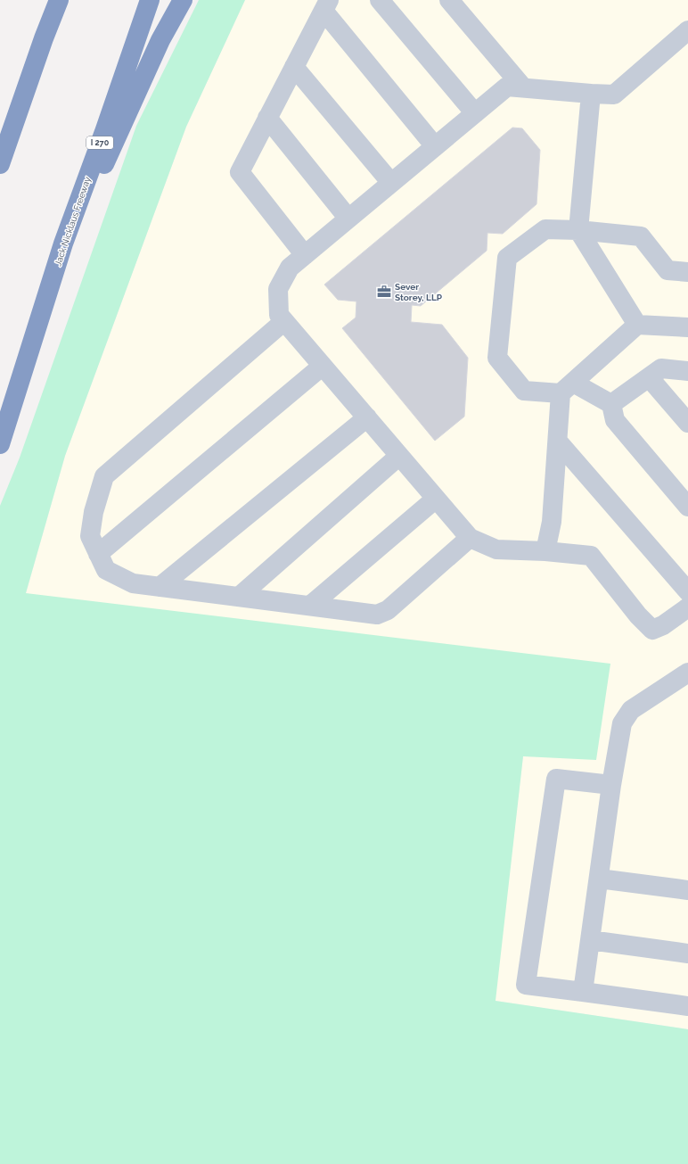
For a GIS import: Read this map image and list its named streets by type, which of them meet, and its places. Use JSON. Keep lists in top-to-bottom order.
{
  "streets": {
    "highway": ["I 270", "Jack Nicklaus Freeway"]
  },
  "places": {
    "office": ["Sever Storey, LLP"]
  }
}
